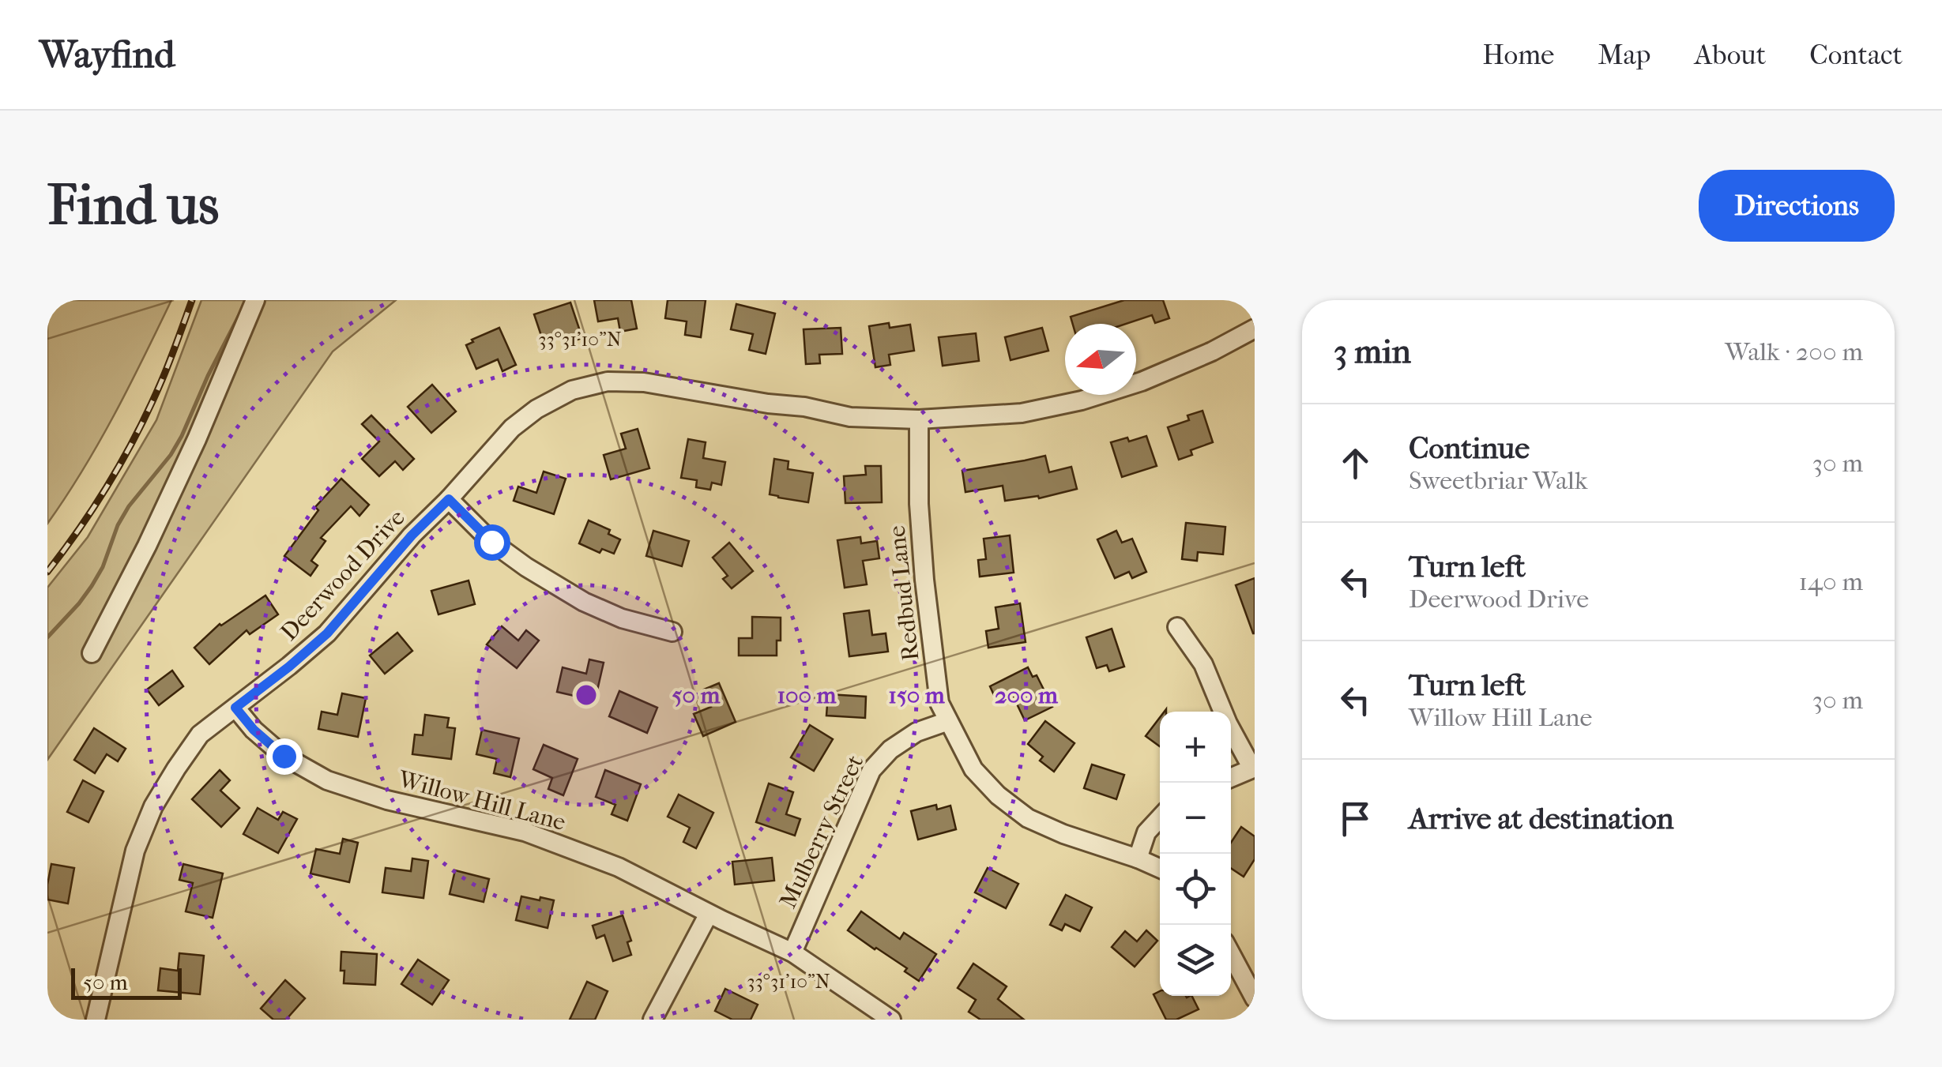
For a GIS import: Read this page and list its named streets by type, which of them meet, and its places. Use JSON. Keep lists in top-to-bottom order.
{
  "streets": {
    "street": [
      "Deerwood Drive",
      "Redbud Lane",
      "Willow Hill Lane",
      "Mulberry Street"
    ]
  },
  "crossings": [
    ["Deerwood Drive", "Redbud Lane"],
    ["Deerwood Drive", "Willow Hill Lane"],
    ["Redbud Lane", "Mulberry Street"],
    ["Willow Hill Lane", "Mulberry Street"]
  ],
  "scale_bar": "50 m",
  "north": "left",
  "page": {
    "header": "Wayfind",
    "nav": [
      "Home",
      "Map",
      "About",
      "Contact"
    ],
    "buttons": "Directions",
    "title": "Find us",
    "heading": ["3 min", "Walk · 200 m"],
    "list": [
      ["Continue", "Sweetbriar Walk", "30 m"],
      ["Turn left", "Deerwood Drive", "140 m"],
      ["Turn left", "Willow Hill Lane", "30 m"],
      "Arrive at destination"
    ],
    "map_buttons": ["+", "−"],
    "scale": "50 m"
  },
  "coordinates": ["33°31'10\"N"],
  "rings": [
    "50 m",
    "100 m",
    "150 m",
    "200 m"
  ]
}
